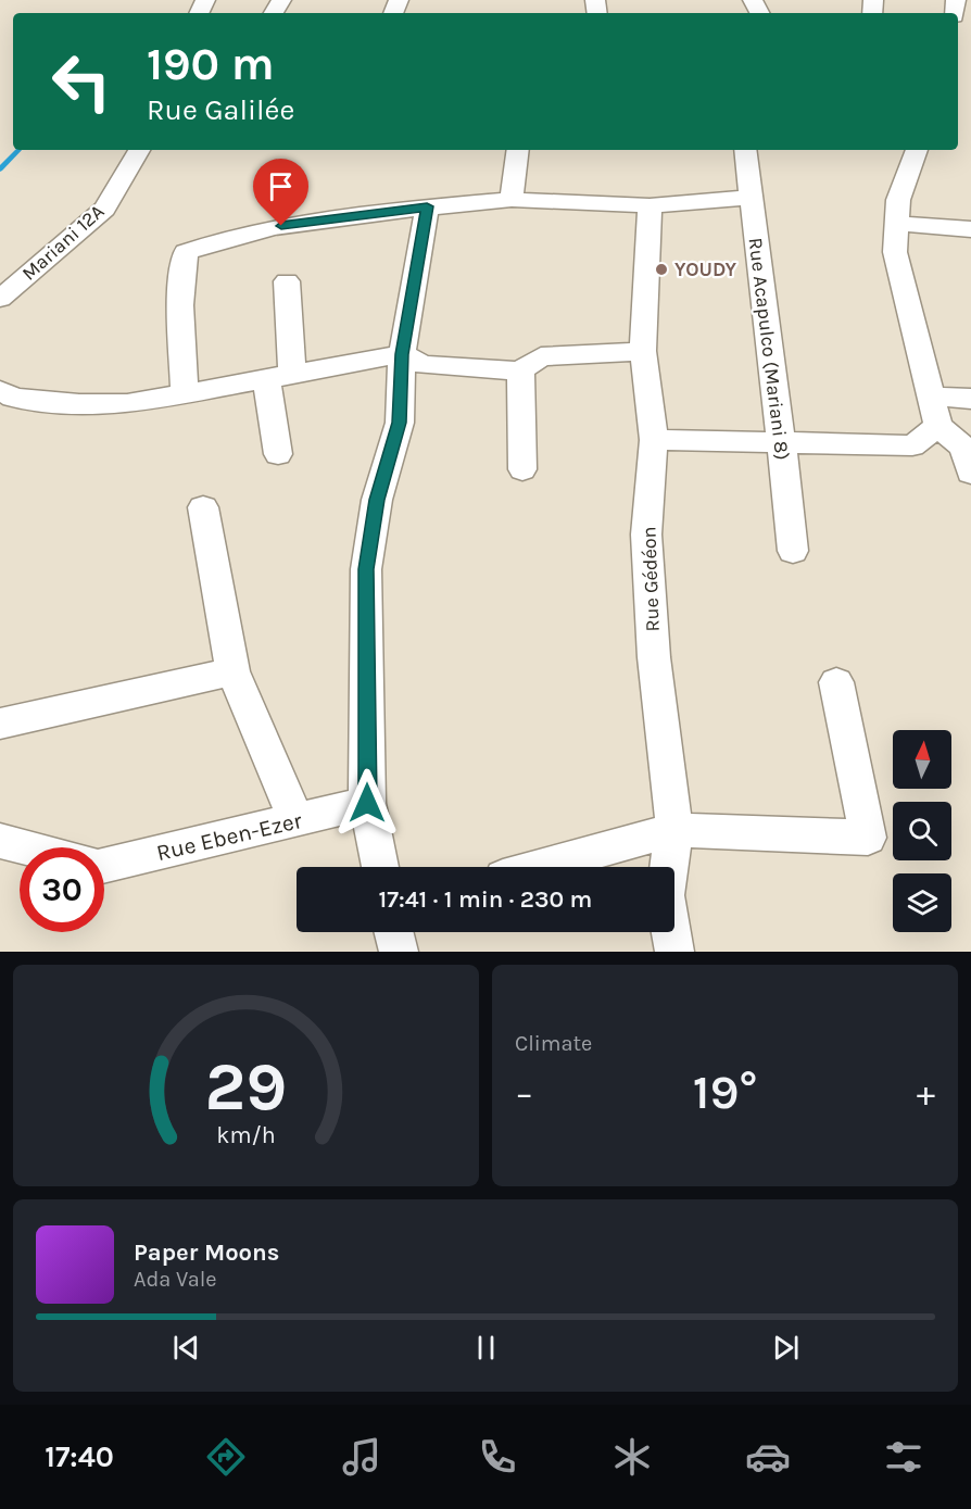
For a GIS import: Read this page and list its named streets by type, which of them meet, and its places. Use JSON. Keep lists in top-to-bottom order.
{
  "streets": {
    "street": [
      "Mariani 12A",
      "Rue Acapulco (Mariani 8)",
      "Rue Gédéon",
      "Rue Eben-Ezer"
    ]
  },
  "places": ["YOUDY"],
  "north": "top",
  "page": {
    "turn": ["190 m", "Rue Galilée"],
    "limit": "30",
    "trip": "17:41 · 1 min · 230 m",
    "tile": "Climate",
    "heat": ["−", "19°", "+"],
    "song": ["Paper Moons", "Ada Vale"],
    "tabs": "17:40",
    "gauge": ["29", "km/h"]
  }
}
